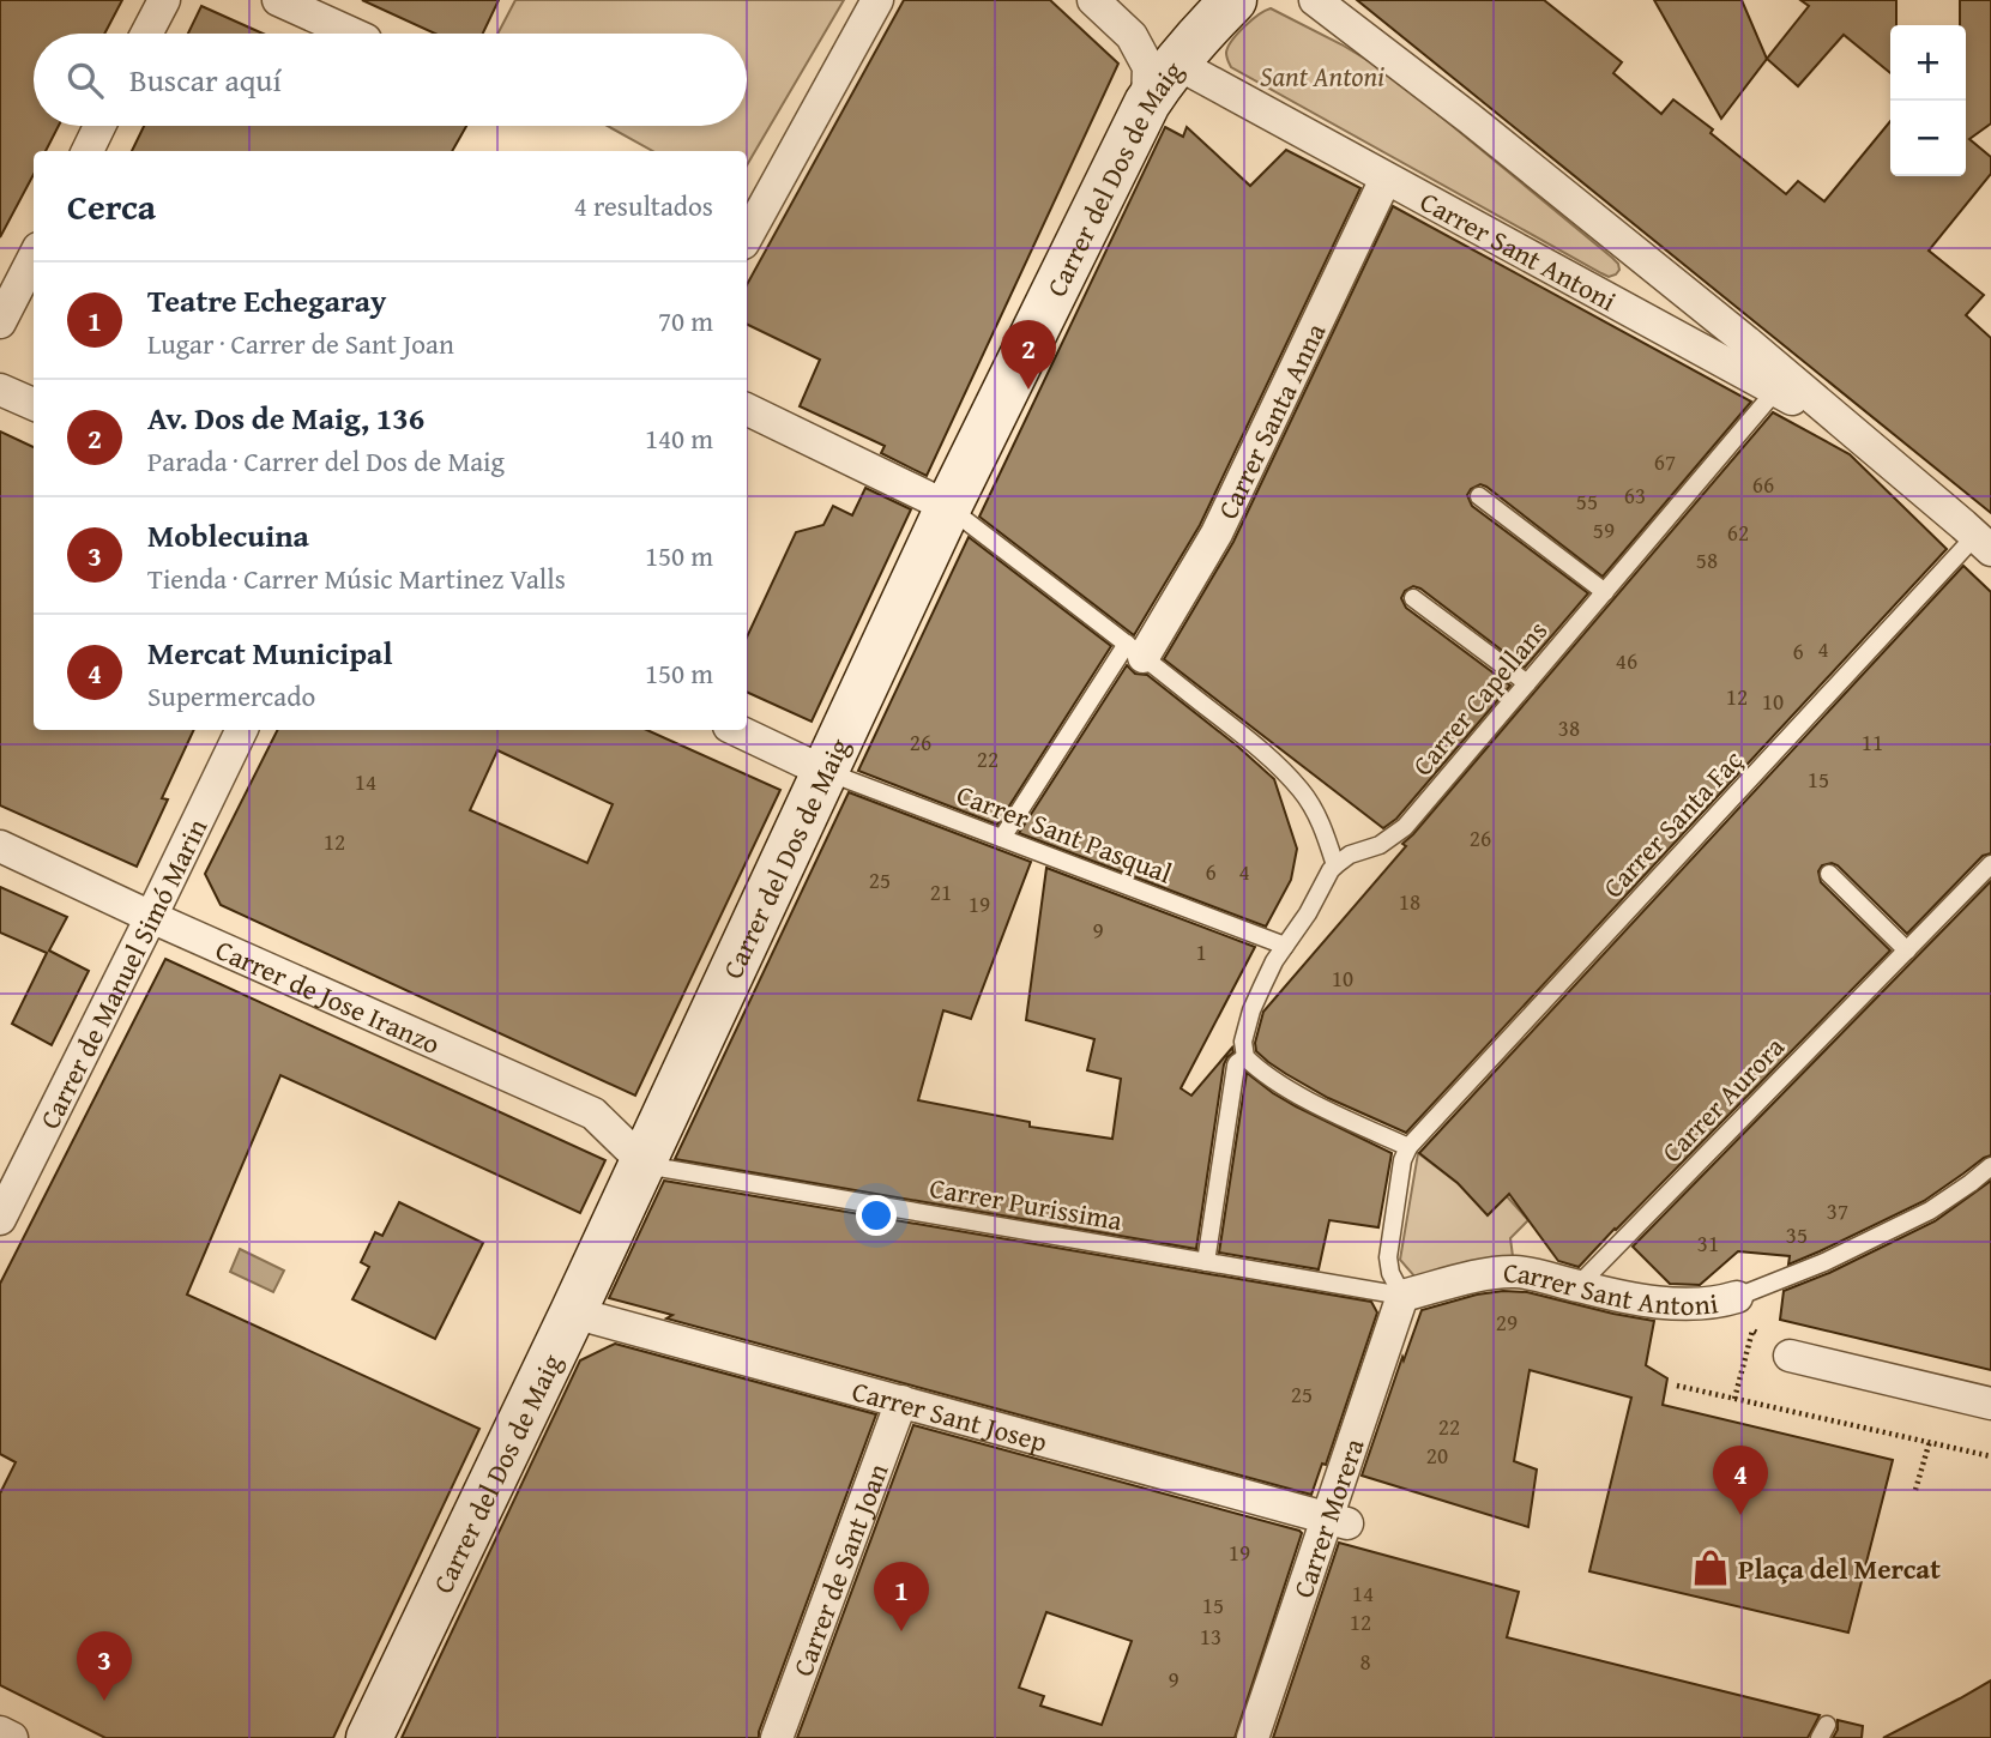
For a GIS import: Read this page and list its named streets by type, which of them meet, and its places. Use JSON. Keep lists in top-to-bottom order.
{
  "streets": {
    "street": [
      "Carrer del Dos de Maig",
      "Carrer Sant Antoni",
      "Carrer Santa Anna",
      "Carrer de Manuel Simó Marin",
      "Carrer de Jose Iranzo",
      "Carrer Sant Josep",
      "Carrer Morera",
      "Carrer de Sant Joan"
    ],
    "lane": [
      "Carrer Capellans",
      "Carrer Santa Faç",
      "Carrer Sant Pasqual",
      "Carrer Aurora",
      "Carrer Purissima"
    ]
  },
  "crossings": [
    ["Carrer del Dos de Maig", "Carrer Sant Antoni"],
    ["Carrer del Dos de Maig", "Carrer Sant Pasqual"],
    ["Carrer del Dos de Maig", "Carrer de Jose Iranzo"],
    ["Carrer del Dos de Maig", "Carrer Purissima"],
    ["Carrer del Dos de Maig", "Carrer Sant Josep"],
    ["Carrer Sant Antoni", "Carrer Santa Anna"],
    ["Carrer Sant Antoni", "Carrer Capellans"],
    ["Carrer Sant Antoni", "Carrer Santa Faç"],
    ["Carrer Sant Antoni", "Carrer Aurora"],
    ["Carrer Sant Antoni", "Carrer Purissima"],
    ["Carrer Sant Antoni", "Carrer Morera"],
    ["Carrer Santa Faç", "Carrer Purissima"],
    ["Carrer Santa Faç", "Carrer Morera"],
    ["Carrer de Manuel Simó Marin", "Carrer de Jose Iranzo"],
    ["Carrer de Jose Iranzo", "Carrer Purissima"],
    ["Carrer Purissima", "Carrer Morera"],
    ["Carrer Sant Josep", "Carrer Morera"],
    ["Carrer Sant Josep", "Carrer de Sant Joan"]
  ],
  "parks": ["Sant Antoni"],
  "places": {
    "shop": ["Plaça del Mercat"]
  },
  "house_numbers": [
    "67",
    "66",
    "63",
    "55",
    "59",
    "62",
    "58",
    "4",
    "6",
    "46",
    "12",
    "10",
    "38",
    "26",
    "11",
    "22",
    "15",
    "14",
    "26",
    "12",
    "6",
    "4",
    "25",
    "21",
    "18",
    "19",
    "9",
    "1",
    "10",
    "37",
    "35",
    "31",
    "29",
    "25",
    "22",
    "20",
    "19",
    "14",
    "15",
    "12",
    "13",
    "8",
    "9"
  ],
  "page": {
    "map_buttons": ["+", "−"],
    "search": "Buscar aquí",
    "heading": ["Cerca", "4 resultados"],
    "list": [
      {
        "mark": "1",
        "name": "Teatre Echegaray",
        "note": "Lugar · Carrer de Sant Joan",
        "value": "70 m"
      },
      {
        "mark": "2",
        "name": "Av. Dos de Maig, 136",
        "note": "Parada · Carrer del Dos de Maig",
        "value": "140 m"
      },
      {
        "mark": "3",
        "name": "Moblecuina",
        "note": "Tienda · Carrer Músic Martinez Valls",
        "value": "150 m"
      },
      {
        "mark": "4",
        "name": "Mercat Municipal",
        "note": "Supermercado",
        "value": "150 m"
      }
    ],
    "pins": [
      "2",
      "4",
      "1",
      "3"
    ]
  }
}
